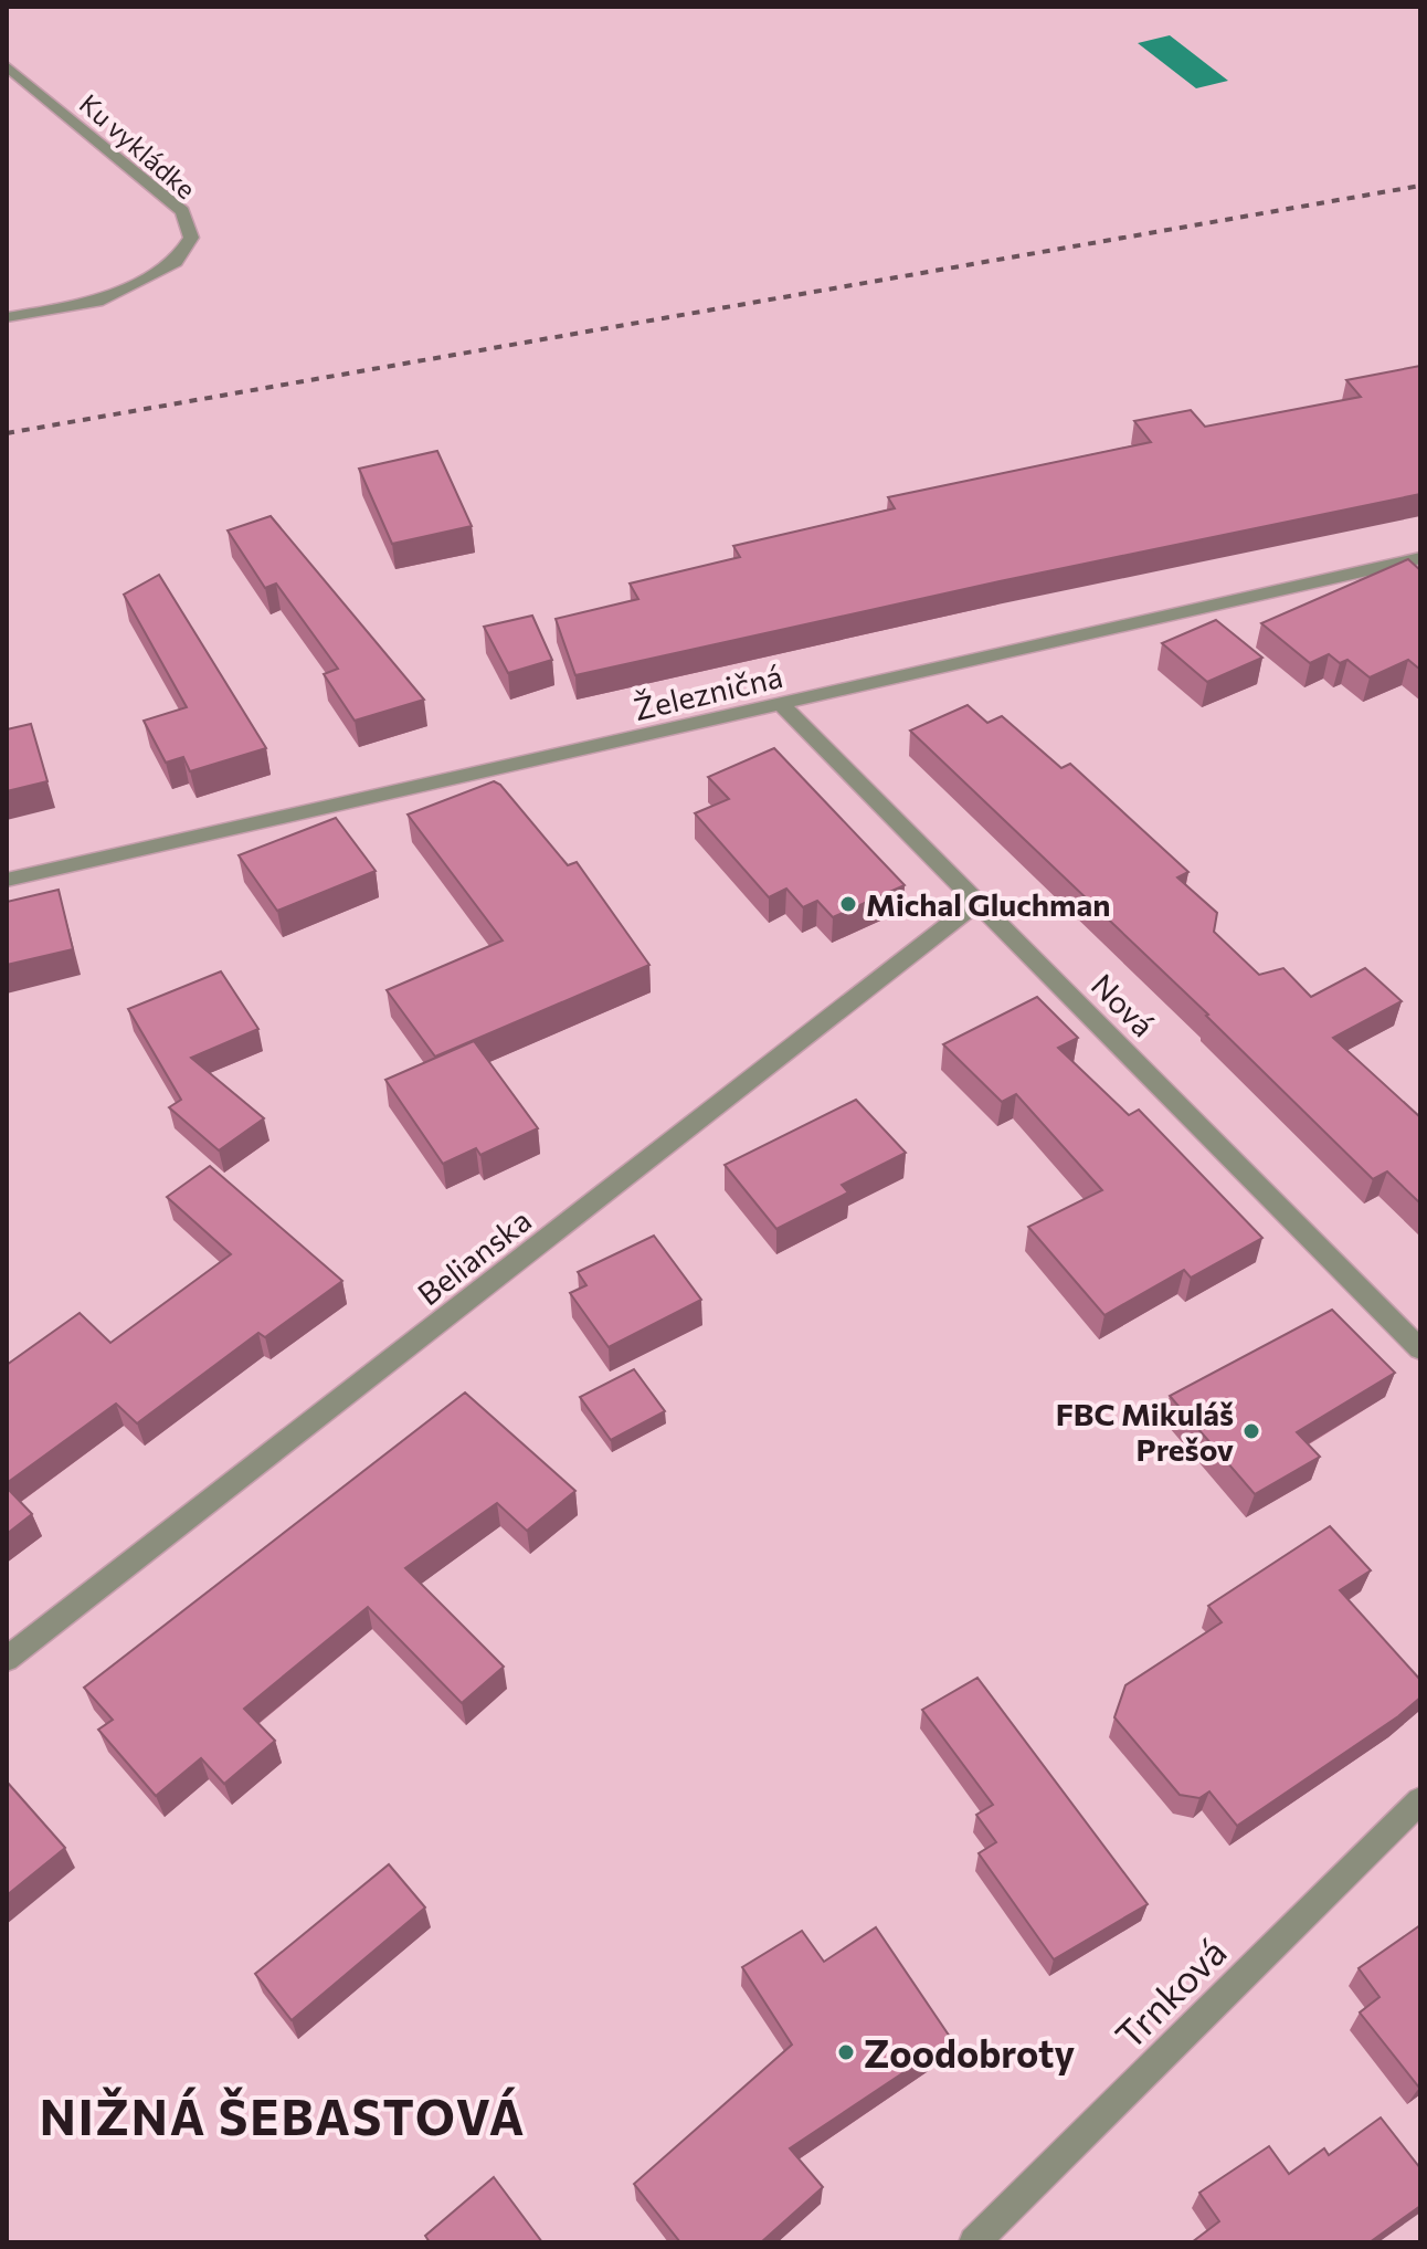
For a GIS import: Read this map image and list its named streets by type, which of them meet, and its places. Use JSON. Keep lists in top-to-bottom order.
{
  "streets": {
    "street": [
      "Ku vykládke",
      "Železničná",
      "Nová",
      "Belianska",
      "Trnková"
    ]
  },
  "crossings": [
    ["Železničná", "Nová"],
    ["Nová", "Belianska"]
  ],
  "districts": ["NIŽNÁ ŠEBASTOVÁ"],
  "places": ["Michal Gluchman", "FBC Mikuláš Prešov", "Zoodobroty"]
}
